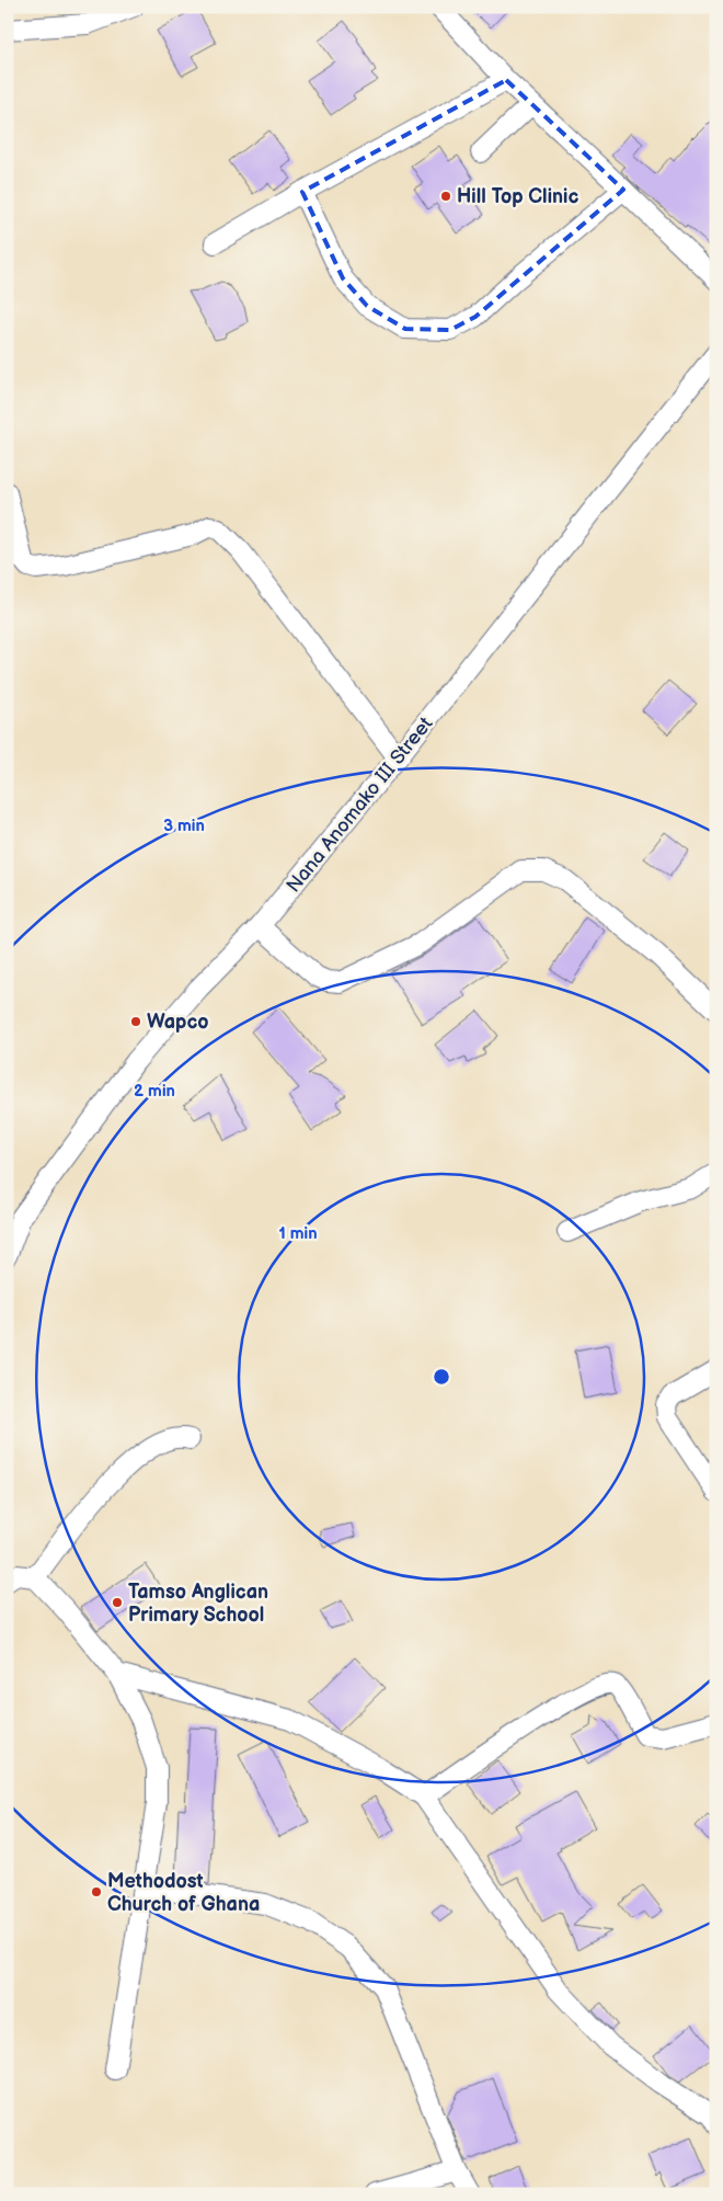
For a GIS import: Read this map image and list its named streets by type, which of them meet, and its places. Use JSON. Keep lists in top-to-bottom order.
{
  "streets": {
    "street": ["Nana Anomako III Street"]
  },
  "places": [
    "Hill Top Clinic",
    "Wapco",
    "Tamso Anglican Primary School",
    "Methodost Church of Ghana"
  ],
  "rings": ["3 min", "2 min", "1 min"]
}
